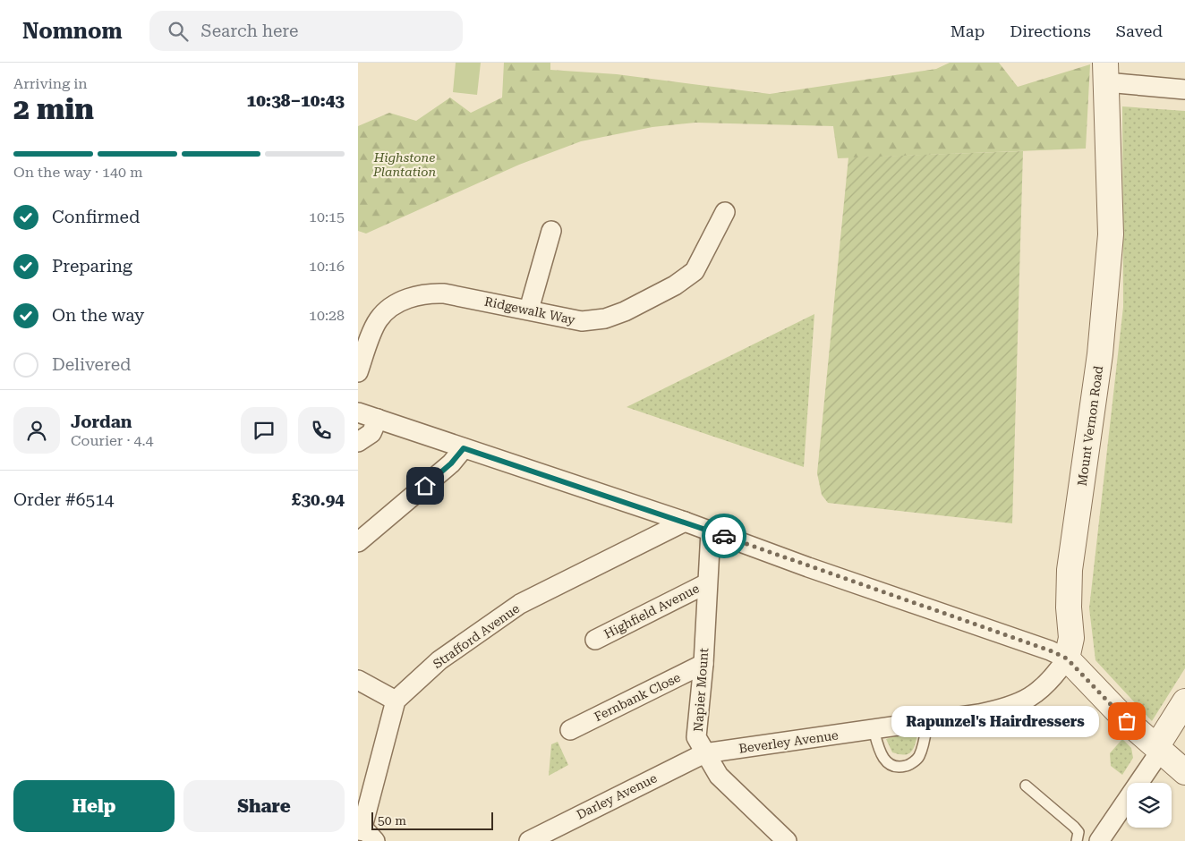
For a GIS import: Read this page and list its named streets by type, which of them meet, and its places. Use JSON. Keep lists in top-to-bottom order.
{
  "streets": {
    "street": [
      "Ridgewalk Way",
      "Mount Vernon Road",
      "Highfield Avenue",
      "Strafford Avenue",
      "Napier Mount",
      "Fernbank Close",
      "Beverley Avenue",
      "Darley Avenue"
    ]
  },
  "crossings": [
    ["Mount Vernon Road", "Beverley Avenue"],
    ["Highfield Avenue", "Napier Mount"],
    ["Napier Mount", "Fernbank Close"],
    ["Napier Mount", "Beverley Avenue"],
    ["Napier Mount", "Darley Avenue"],
    ["Beverley Avenue", "Darley Avenue"]
  ],
  "parks": ["Highstone Plantation"],
  "places": ["Rapunzel's Hairdressers"],
  "scale_bar": "50 m",
  "page": {
    "header": "Nomnom",
    "search": "Search here",
    "nav": ["Map", "Directions", "Saved"],
    "heading": ["2 min", "Arriving in", "10:38–10:43"],
    "panel": [
      "Jordan",
      "Courier · 4.4",
      "Order #6514",
      "£30.94"
    ],
    "bar": "On the way · 140 m",
    "list": [
      ["Confirmed", "10:15"],
      ["Preparing", "10:16"],
      ["On the way", "10:28"],
      "Delivered"
    ],
    "bubble": "Rapunzel's Hairdressers",
    "buttons": ["Help", "Share"],
    "scale": "50 m"
  }
}
